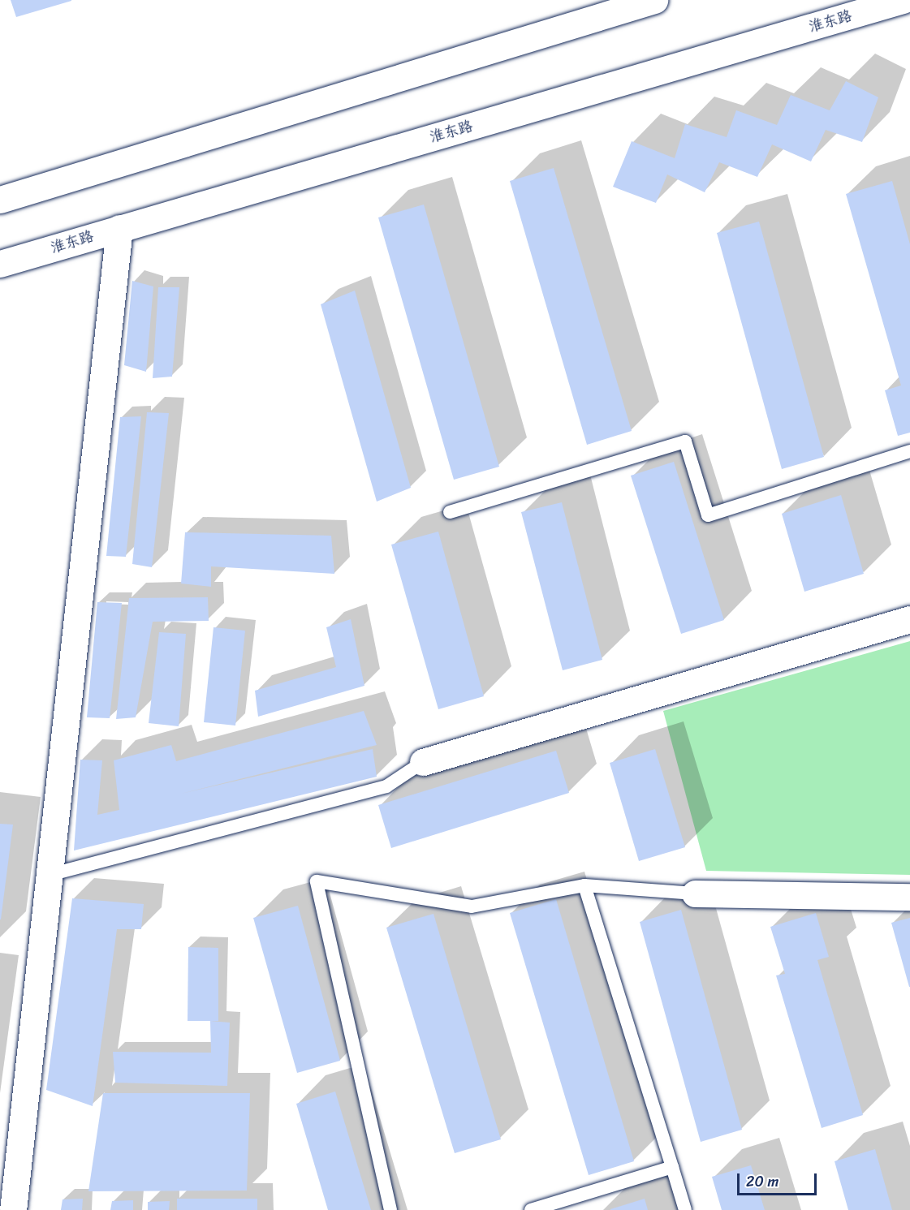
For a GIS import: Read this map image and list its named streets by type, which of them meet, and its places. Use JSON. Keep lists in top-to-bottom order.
{
  "streets": {
    "street": ["淮东路"]
  },
  "scale_bar": "20 m"
}
